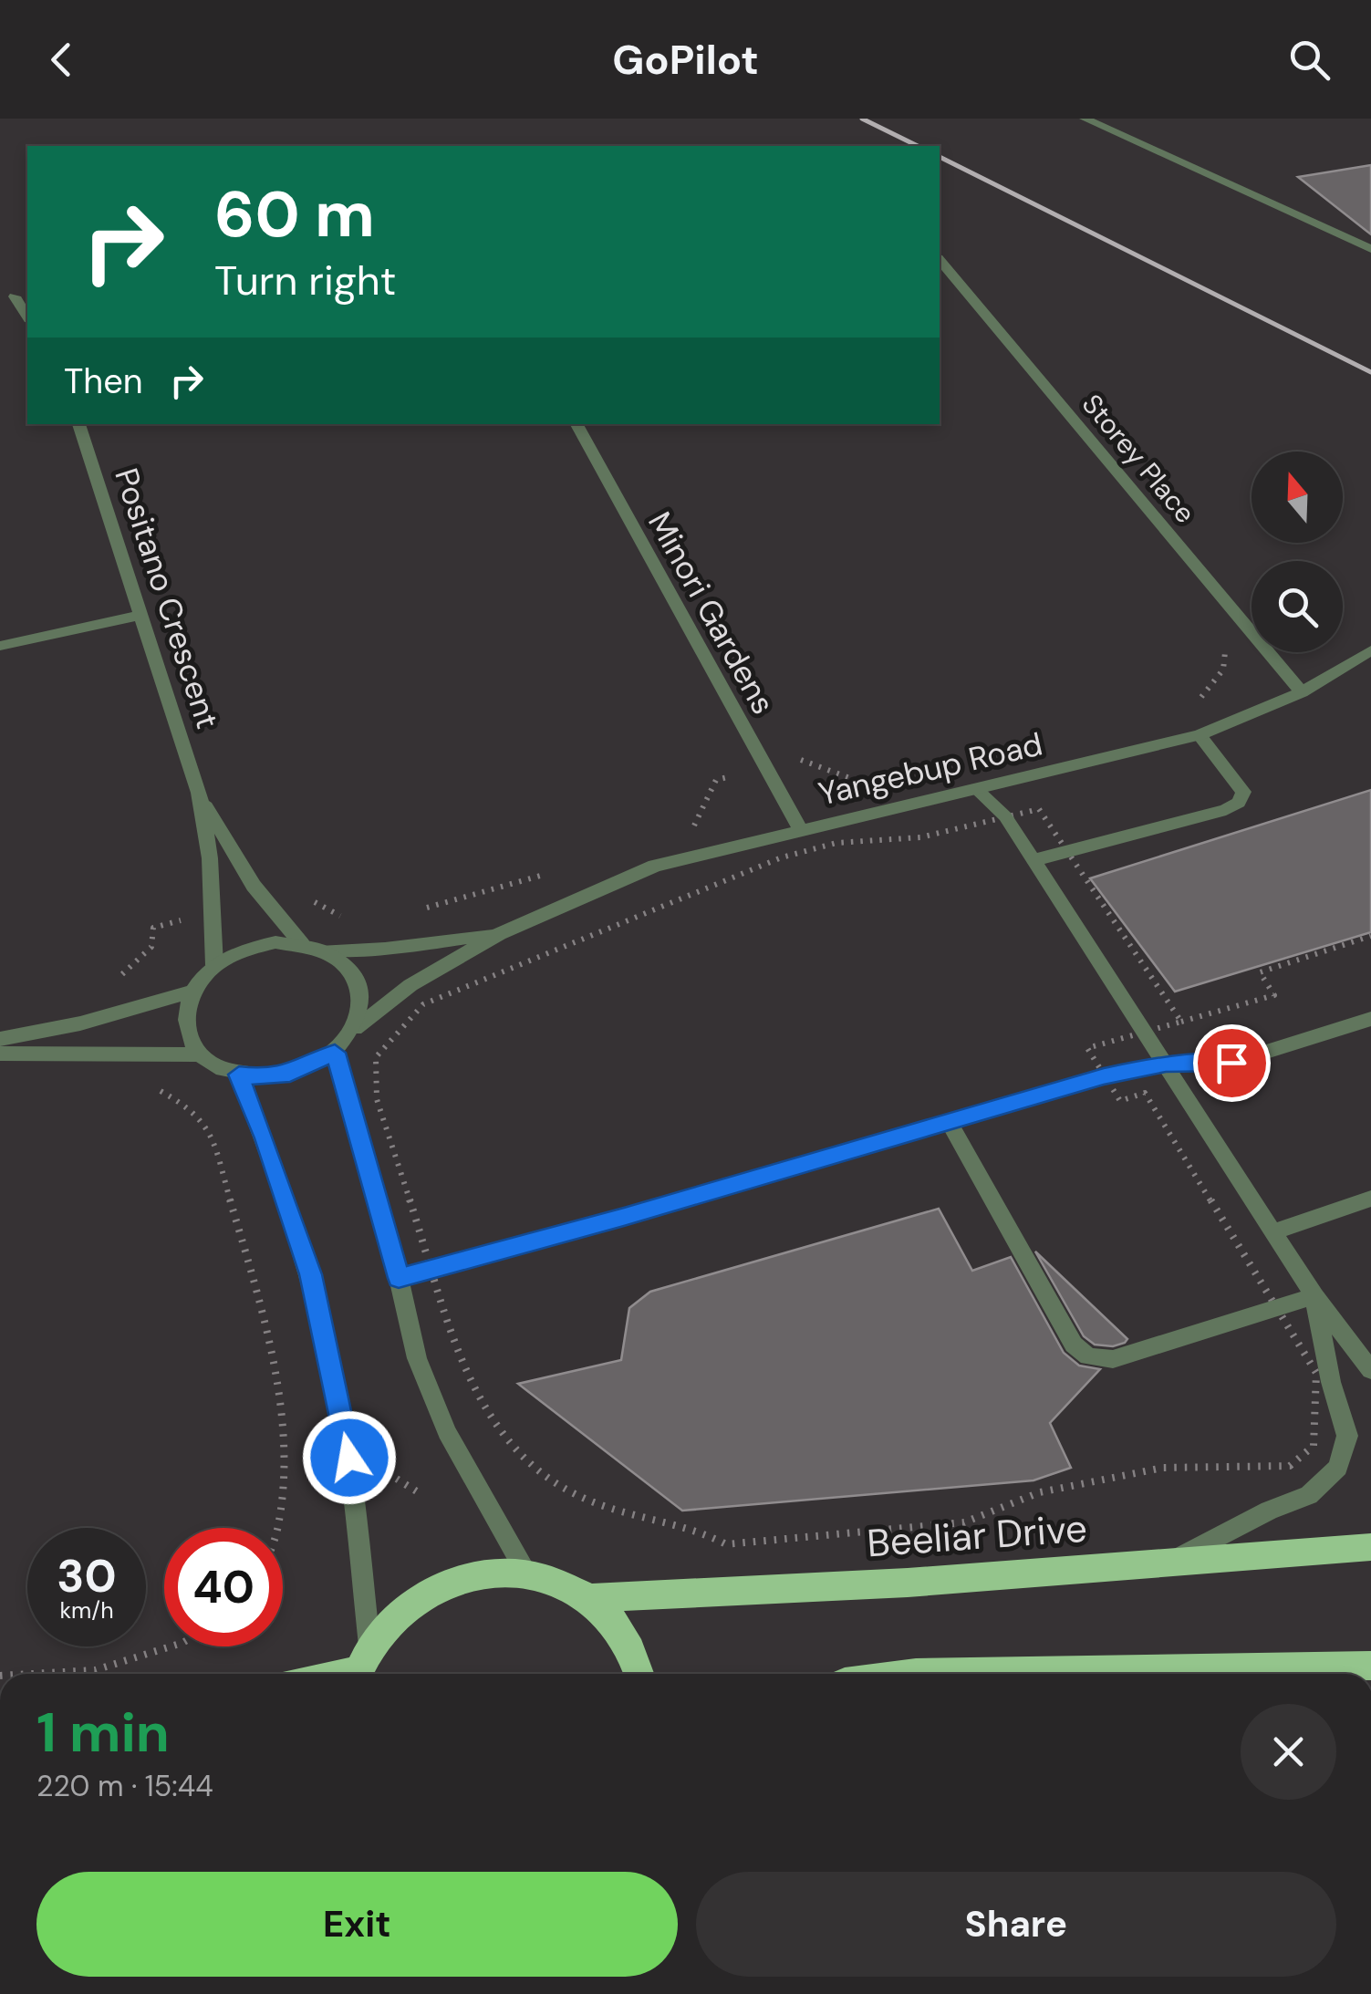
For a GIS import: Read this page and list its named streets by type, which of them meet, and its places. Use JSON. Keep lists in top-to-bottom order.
{
  "streets": {
    "highway": ["Beeliar Drive"],
    "street": [
      "Storey Place",
      "Positano Crescent",
      "Minori Gardens",
      "Yangebup Road"
    ]
  },
  "crossings": [
    ["Storey Place", "Yangebup Road"],
    ["Positano Crescent", "Yangebup Road"],
    ["Minori Gardens", "Yangebup Road"]
  ],
  "north": "top",
  "page": {
    "header": "GoPilot",
    "turn": ["60 m", "Turn right"],
    "then": "Then",
    "speed": "30 km/h",
    "limit": "40",
    "heading": ["1 min", "220 m · 15:44"],
    "buttons": ["Exit", "Share"]
  }
}
